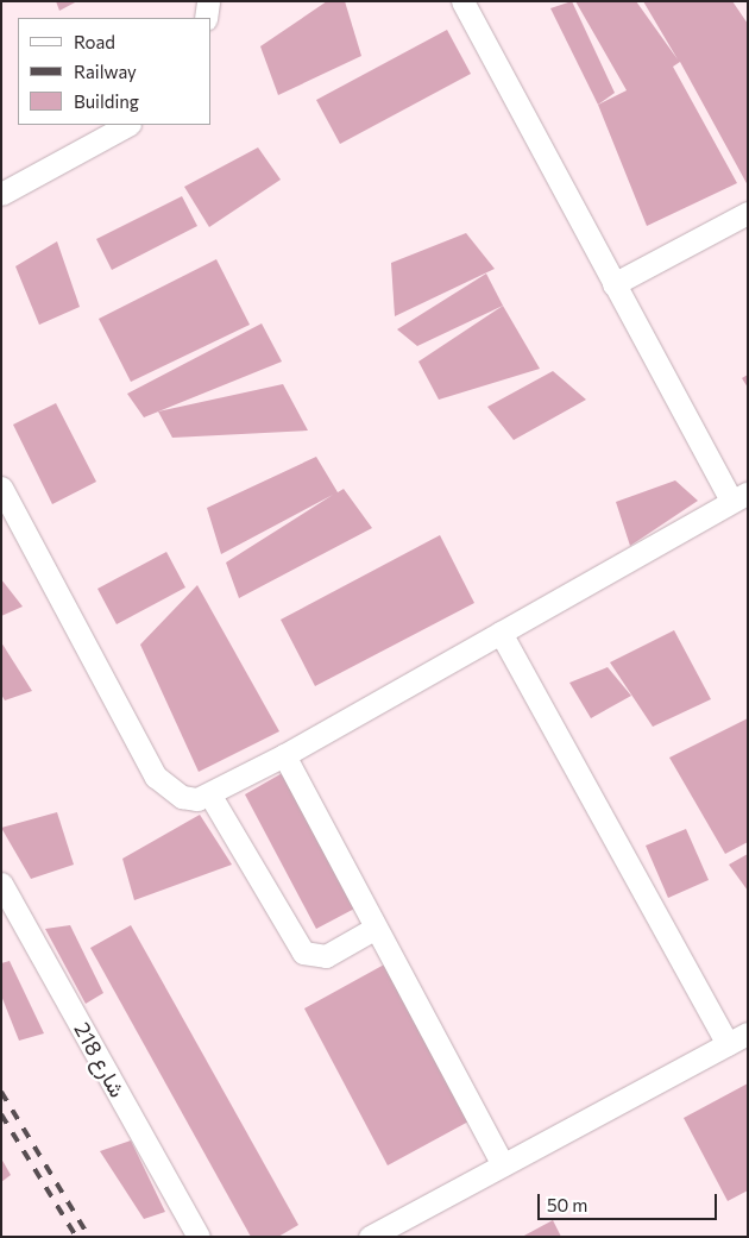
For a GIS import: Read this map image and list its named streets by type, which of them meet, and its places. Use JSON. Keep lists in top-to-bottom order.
{
  "streets": {
    "street": ["شارع 218"]
  },
  "legend": ["Road", "Railway", "Building"],
  "scale_bar": "50 m"
}
